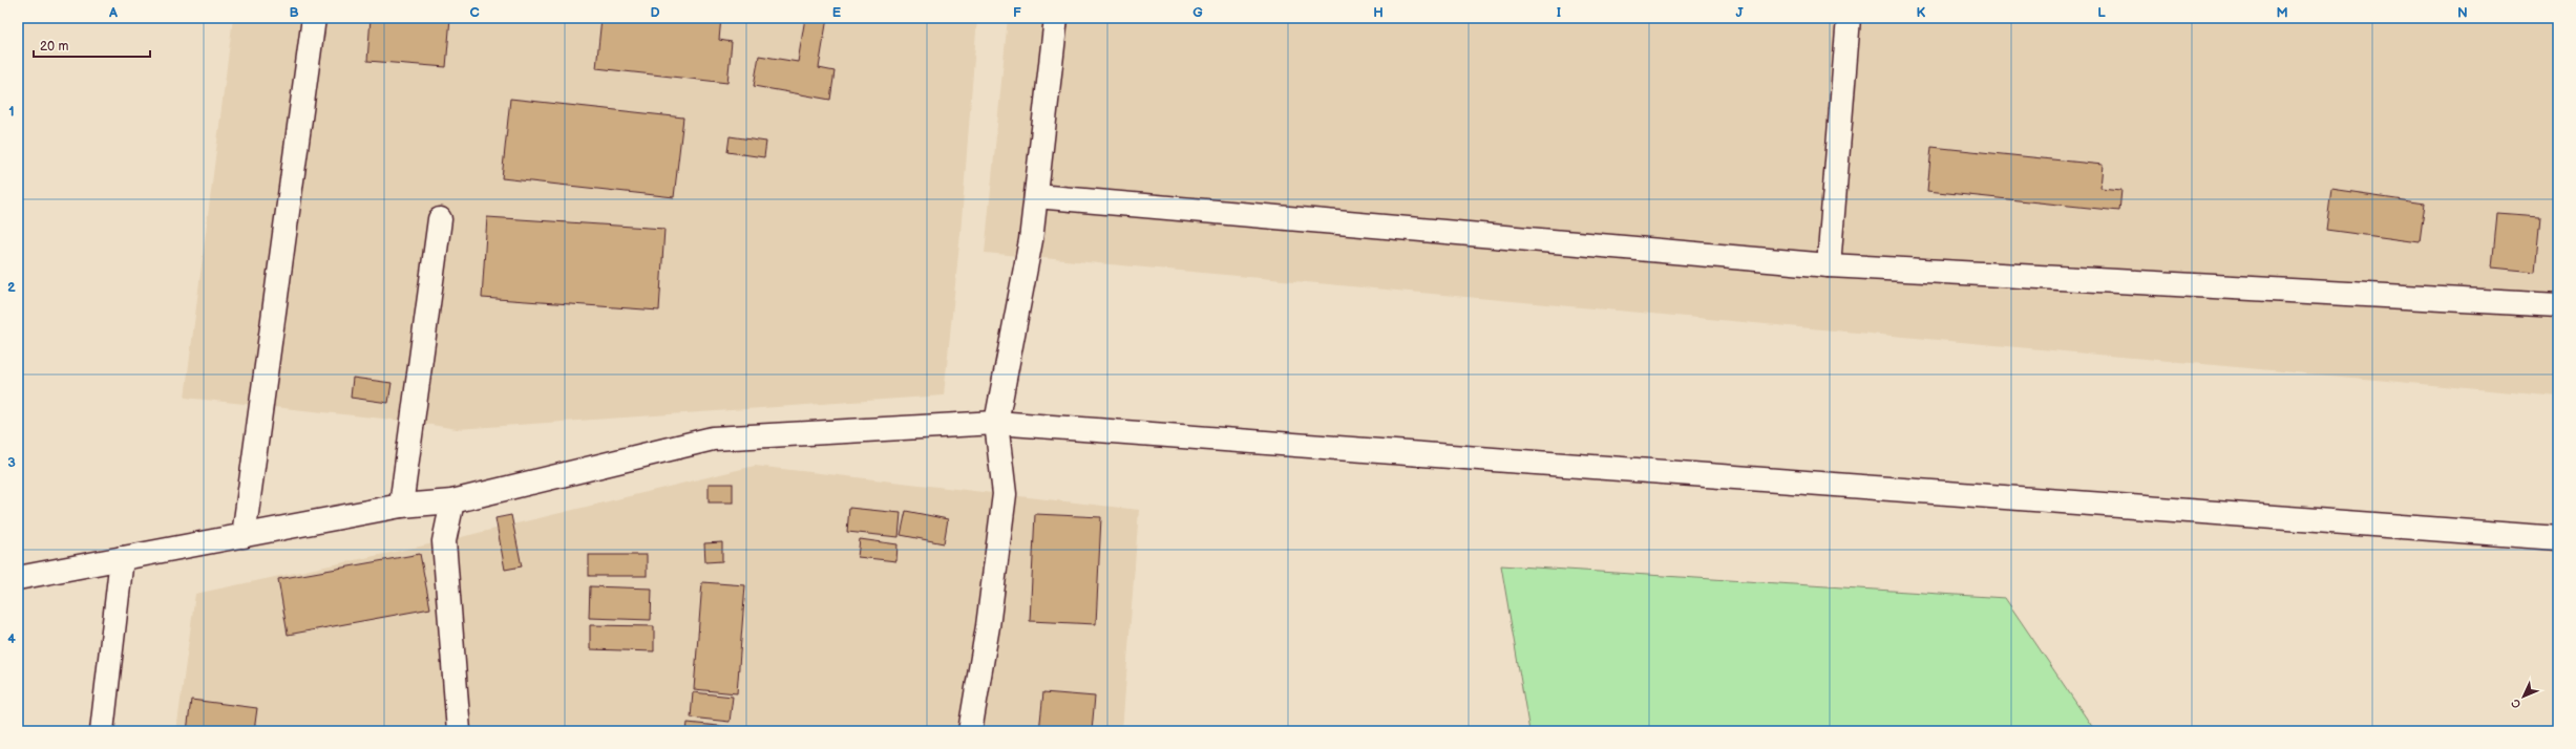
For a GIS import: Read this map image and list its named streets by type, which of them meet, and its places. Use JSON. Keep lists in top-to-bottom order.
{
  "scale_bar": "20 m",
  "north": "bottom left",
  "grid": {
    "columns": [
      "A",
      "B",
      "C",
      "D",
      "E",
      "F",
      "G",
      "H",
      "I",
      "J",
      "K",
      "L",
      "M",
      "N"
    ],
    "rows": [
      "1",
      "2",
      "3",
      "4"
    ]
  }
}
